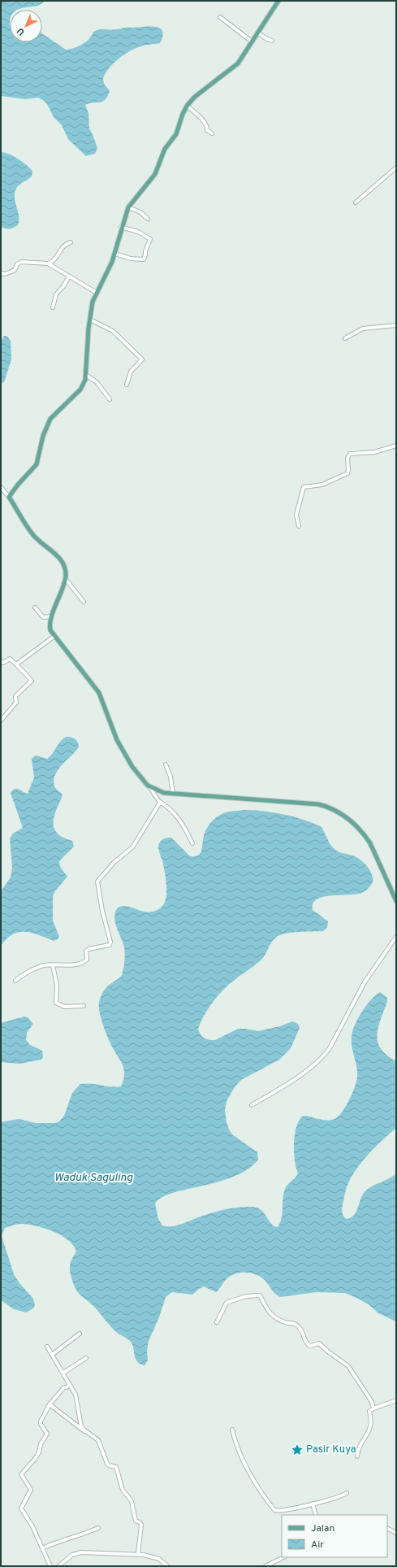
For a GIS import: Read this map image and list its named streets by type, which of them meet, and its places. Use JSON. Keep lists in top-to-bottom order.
{
  "water": ["Waduk Saguling"],
  "places": {
    "place": ["Pasir Kuya"]
  },
  "legend": ["Jalan", "Air"],
  "north": "bottom left"
}
